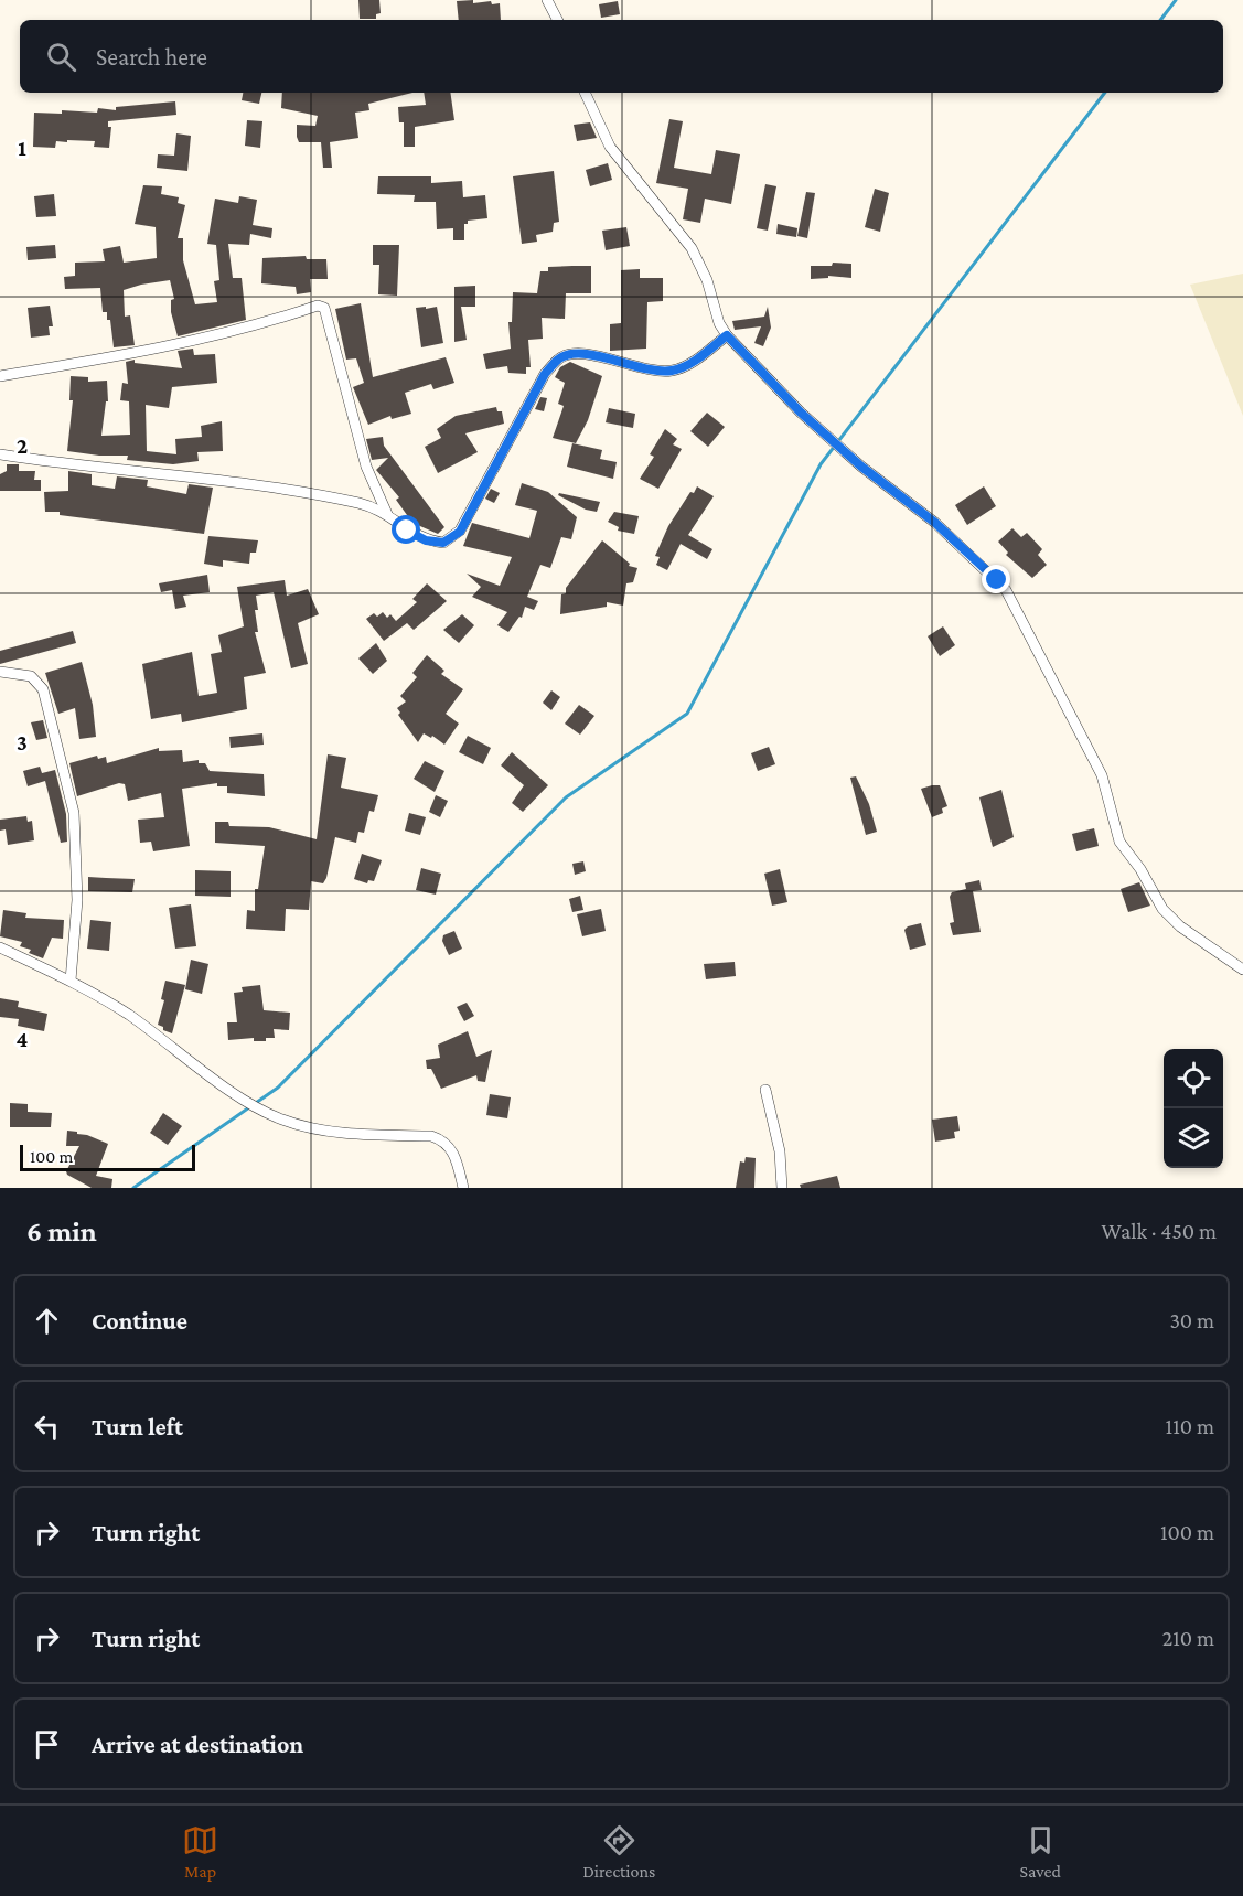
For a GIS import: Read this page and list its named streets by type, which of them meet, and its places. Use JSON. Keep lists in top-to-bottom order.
{
  "scale_bar": "100 m",
  "page": {
    "search": "Search here",
    "scale": "100 m",
    "heading": ["6 min", "Walk · 450 m"],
    "list": [
      ["Continue", "30 m"],
      ["Turn left", "110 m"],
      ["Turn right", "100 m"],
      ["Turn right", "210 m"],
      "Arrive at destination"
    ],
    "nav": ["Map", "Directions", "Saved"]
  },
  "grid": {
    "rows": [
      "1",
      "2",
      "3",
      "4"
    ]
  }
}
